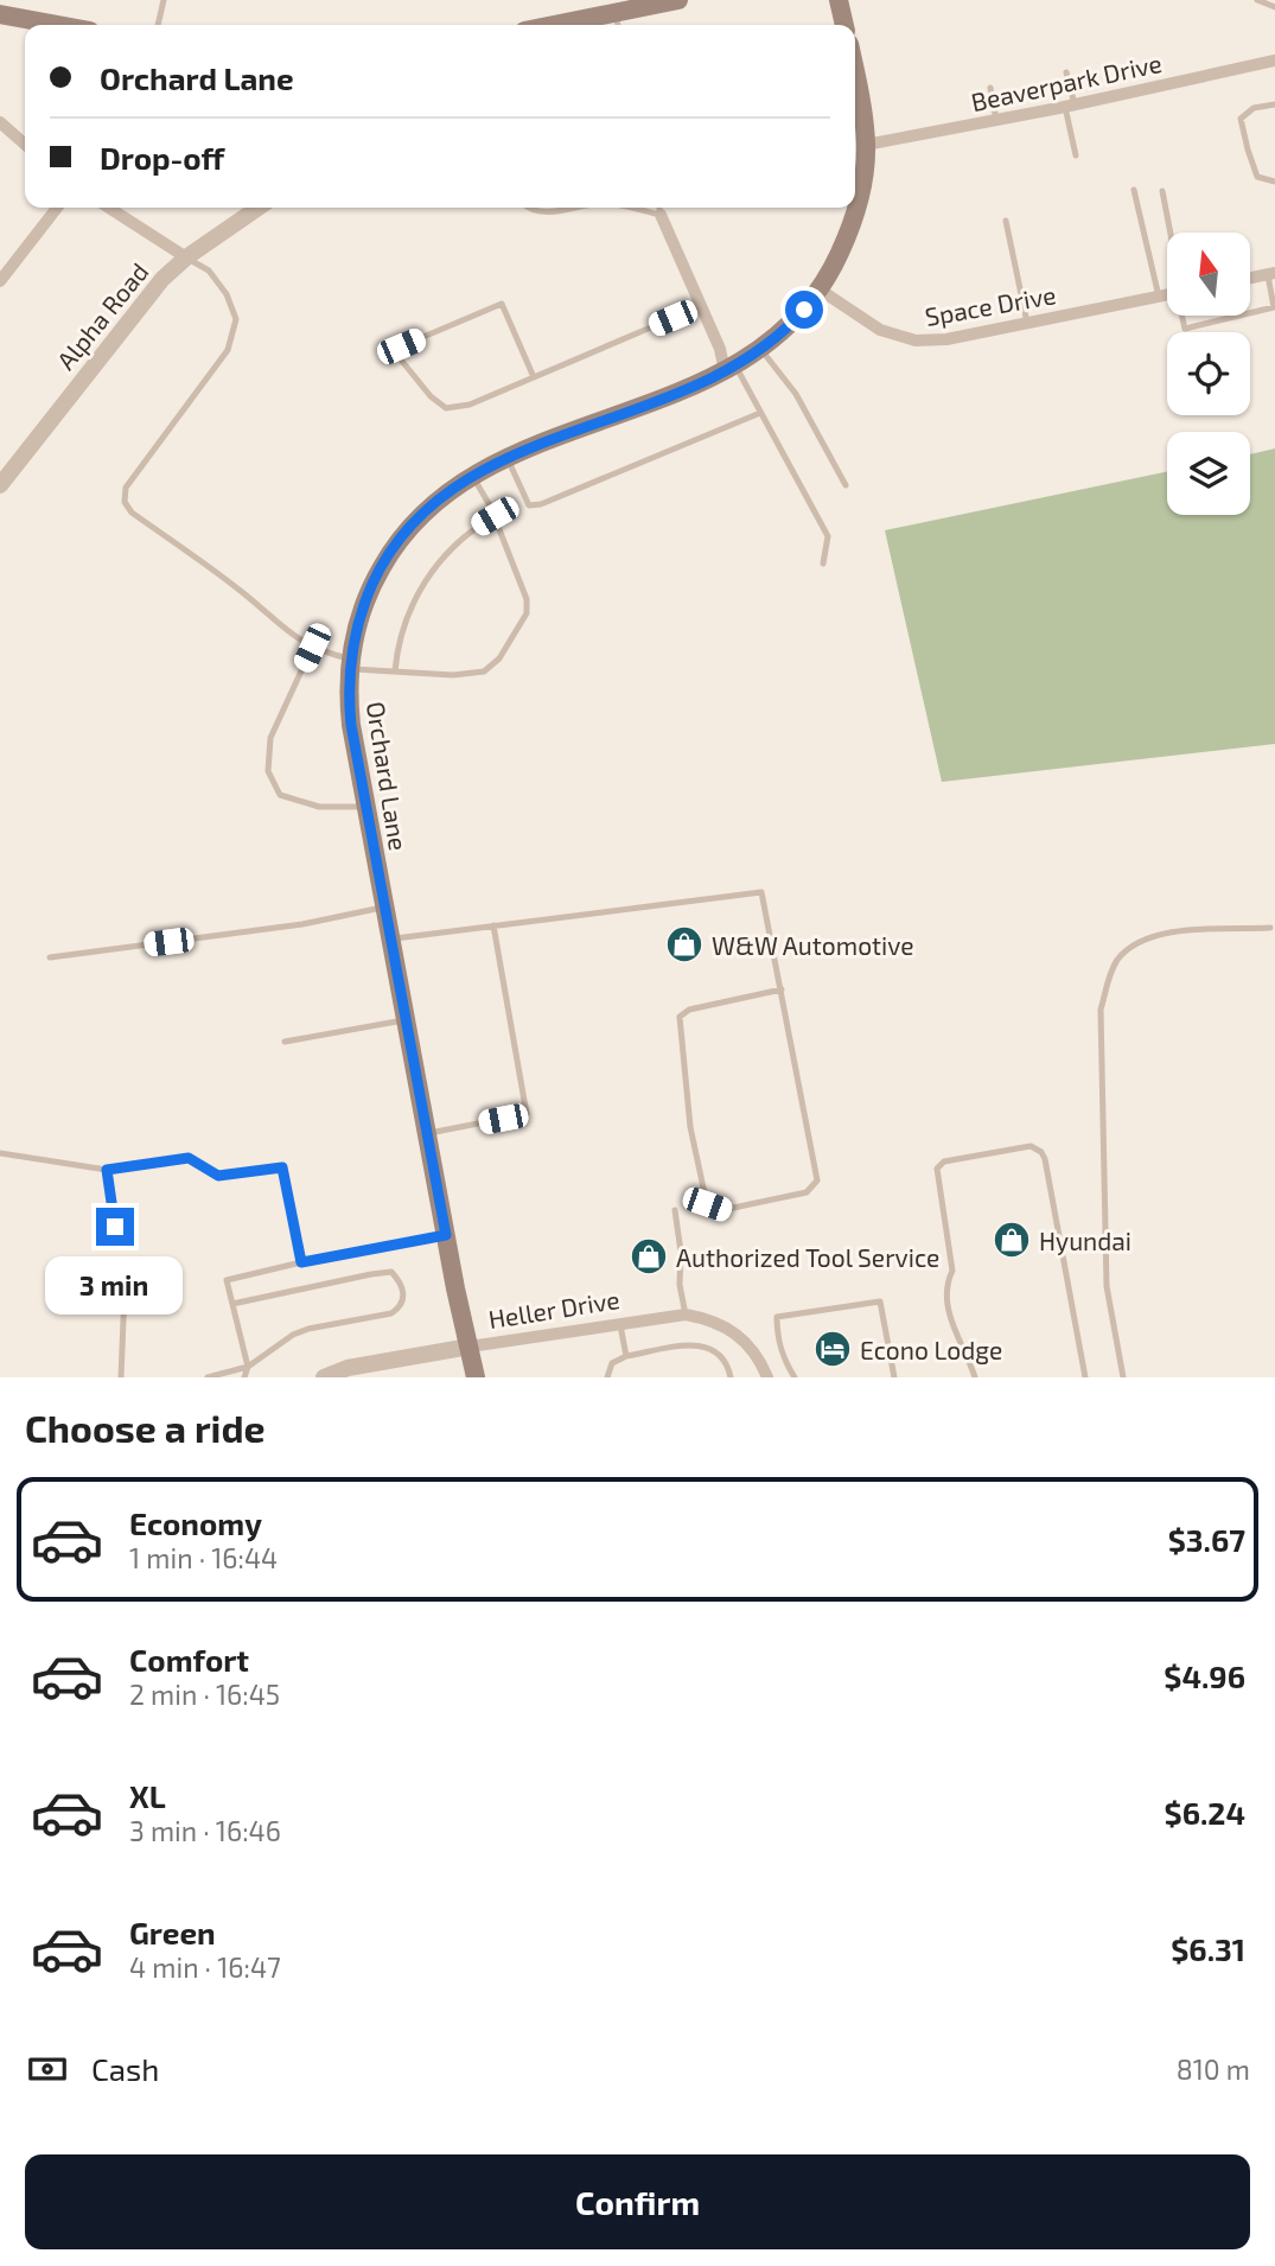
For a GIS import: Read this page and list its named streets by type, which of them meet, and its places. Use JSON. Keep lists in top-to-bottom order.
{
  "streets": {
    "main road": ["Orchard Lane"],
    "street": [
      "Beaverpark Drive",
      "Space Drive",
      "Alpha Road",
      "Heller Drive"
    ]
  },
  "crossings": [
    ["Beaverpark Drive", "Orchard Lane"],
    ["Space Drive", "Orchard Lane"],
    ["Orchard Lane", "Heller Drive"]
  ],
  "places": {
    "shop": ["W&W Automotive", "Hyundai", "Authorized Tool Service"],
    "hotel": ["Econo Lodge"]
  },
  "north": "top",
  "page": {
    "banner": ["Orchard Lane", "Drop-off"],
    "bubble": "3 min",
    "heading": "Choose a ride",
    "list": [
      {
        "name": "Economy",
        "note": "1 min · 16:44",
        "value": "$3.67"
      },
      {
        "name": "Comfort",
        "note": "2 min · 16:45",
        "value": "$4.96"
      },
      {
        "name": "XL",
        "note": "3 min · 16:46",
        "value": "$6.24"
      },
      {
        "name": "Green",
        "note": "4 min · 16:47",
        "value": "$6.31"
      }
    ],
    "pay": ["Cash", "810 m"],
    "buttons": "Confirm"
  }
}
